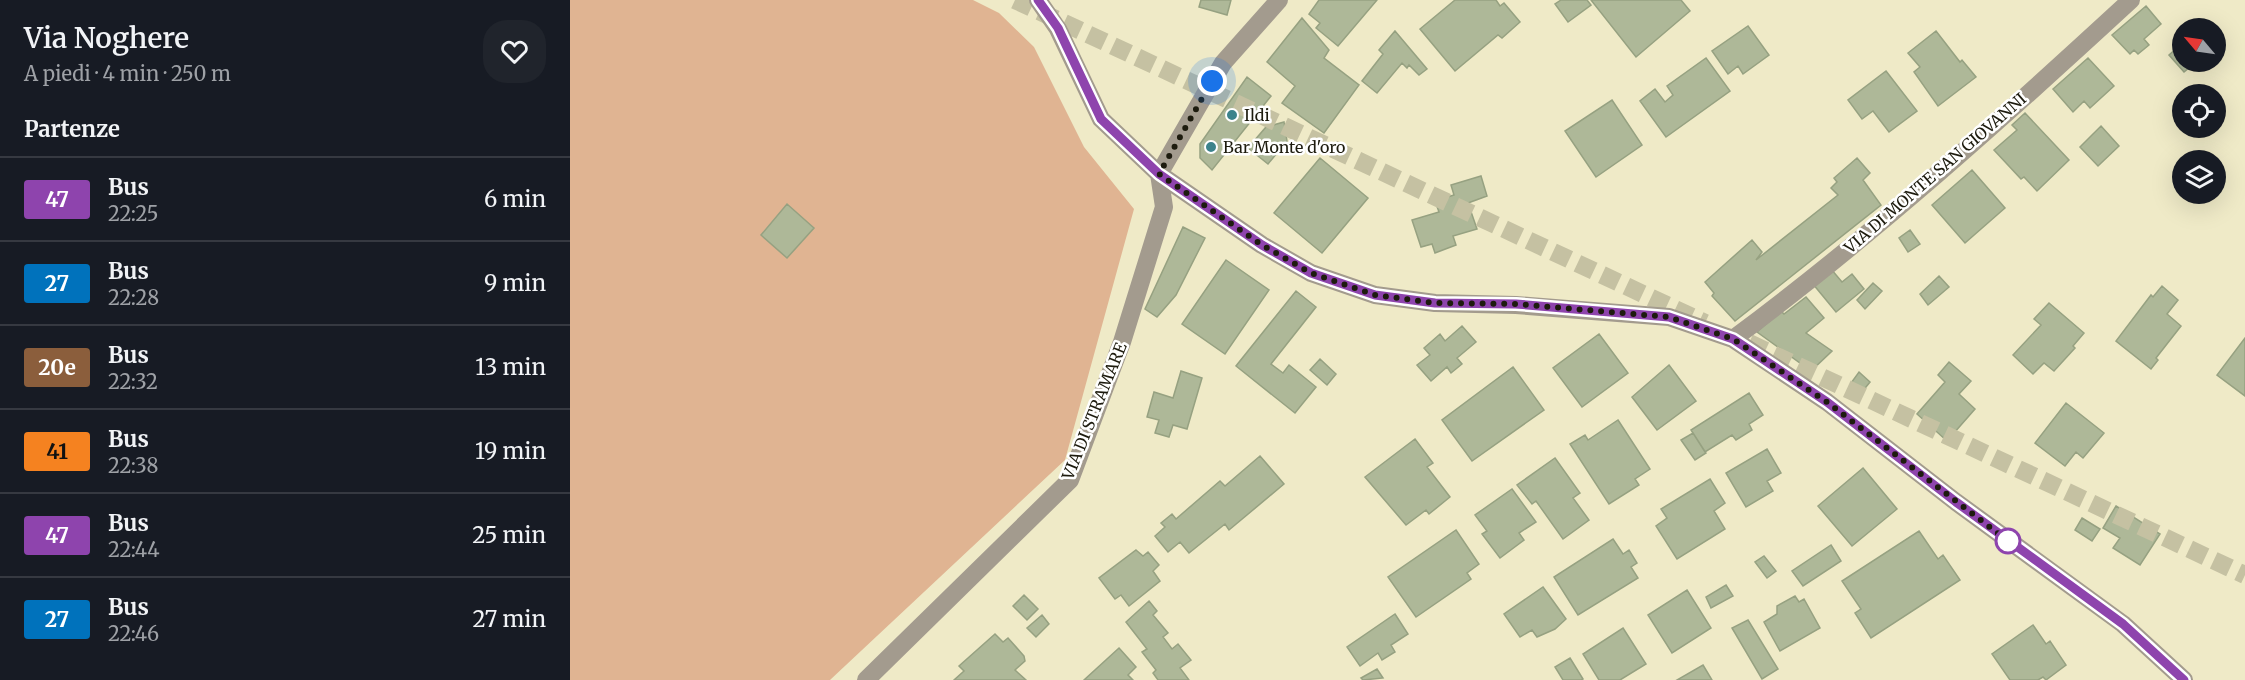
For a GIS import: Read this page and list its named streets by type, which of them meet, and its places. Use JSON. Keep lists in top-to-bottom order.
{
  "streets": {
    "street": ["VIA DI MONTE SAN GIOVANNI", "VIA DI STRAMARE"]
  },
  "places": ["Ildi", "Bar Monte d'oro"],
  "lines": ["bus line 47"],
  "north": "top left",
  "page": {
    "heading": [
      ["Via Noghere", "A piedi · 4 min · 250 m"],
      "Partenze"
    ],
    "list": [
      {
        "mark": "47",
        "name": "Bus",
        "note": "22:25",
        "value": "6 min"
      },
      {
        "mark": "27",
        "name": "Bus",
        "note": "22:28",
        "value": "9 min"
      },
      {
        "mark": "20e",
        "name": "Bus",
        "note": "22:32",
        "value": "13 min"
      },
      {
        "mark": "41",
        "name": "Bus",
        "note": "22:38",
        "value": "19 min"
      },
      {
        "mark": "47",
        "name": "Bus",
        "note": "22:44",
        "value": "25 min"
      },
      {
        "mark": "27",
        "name": "Bus",
        "note": "22:46",
        "value": "27 min"
      }
    ]
  }
}
